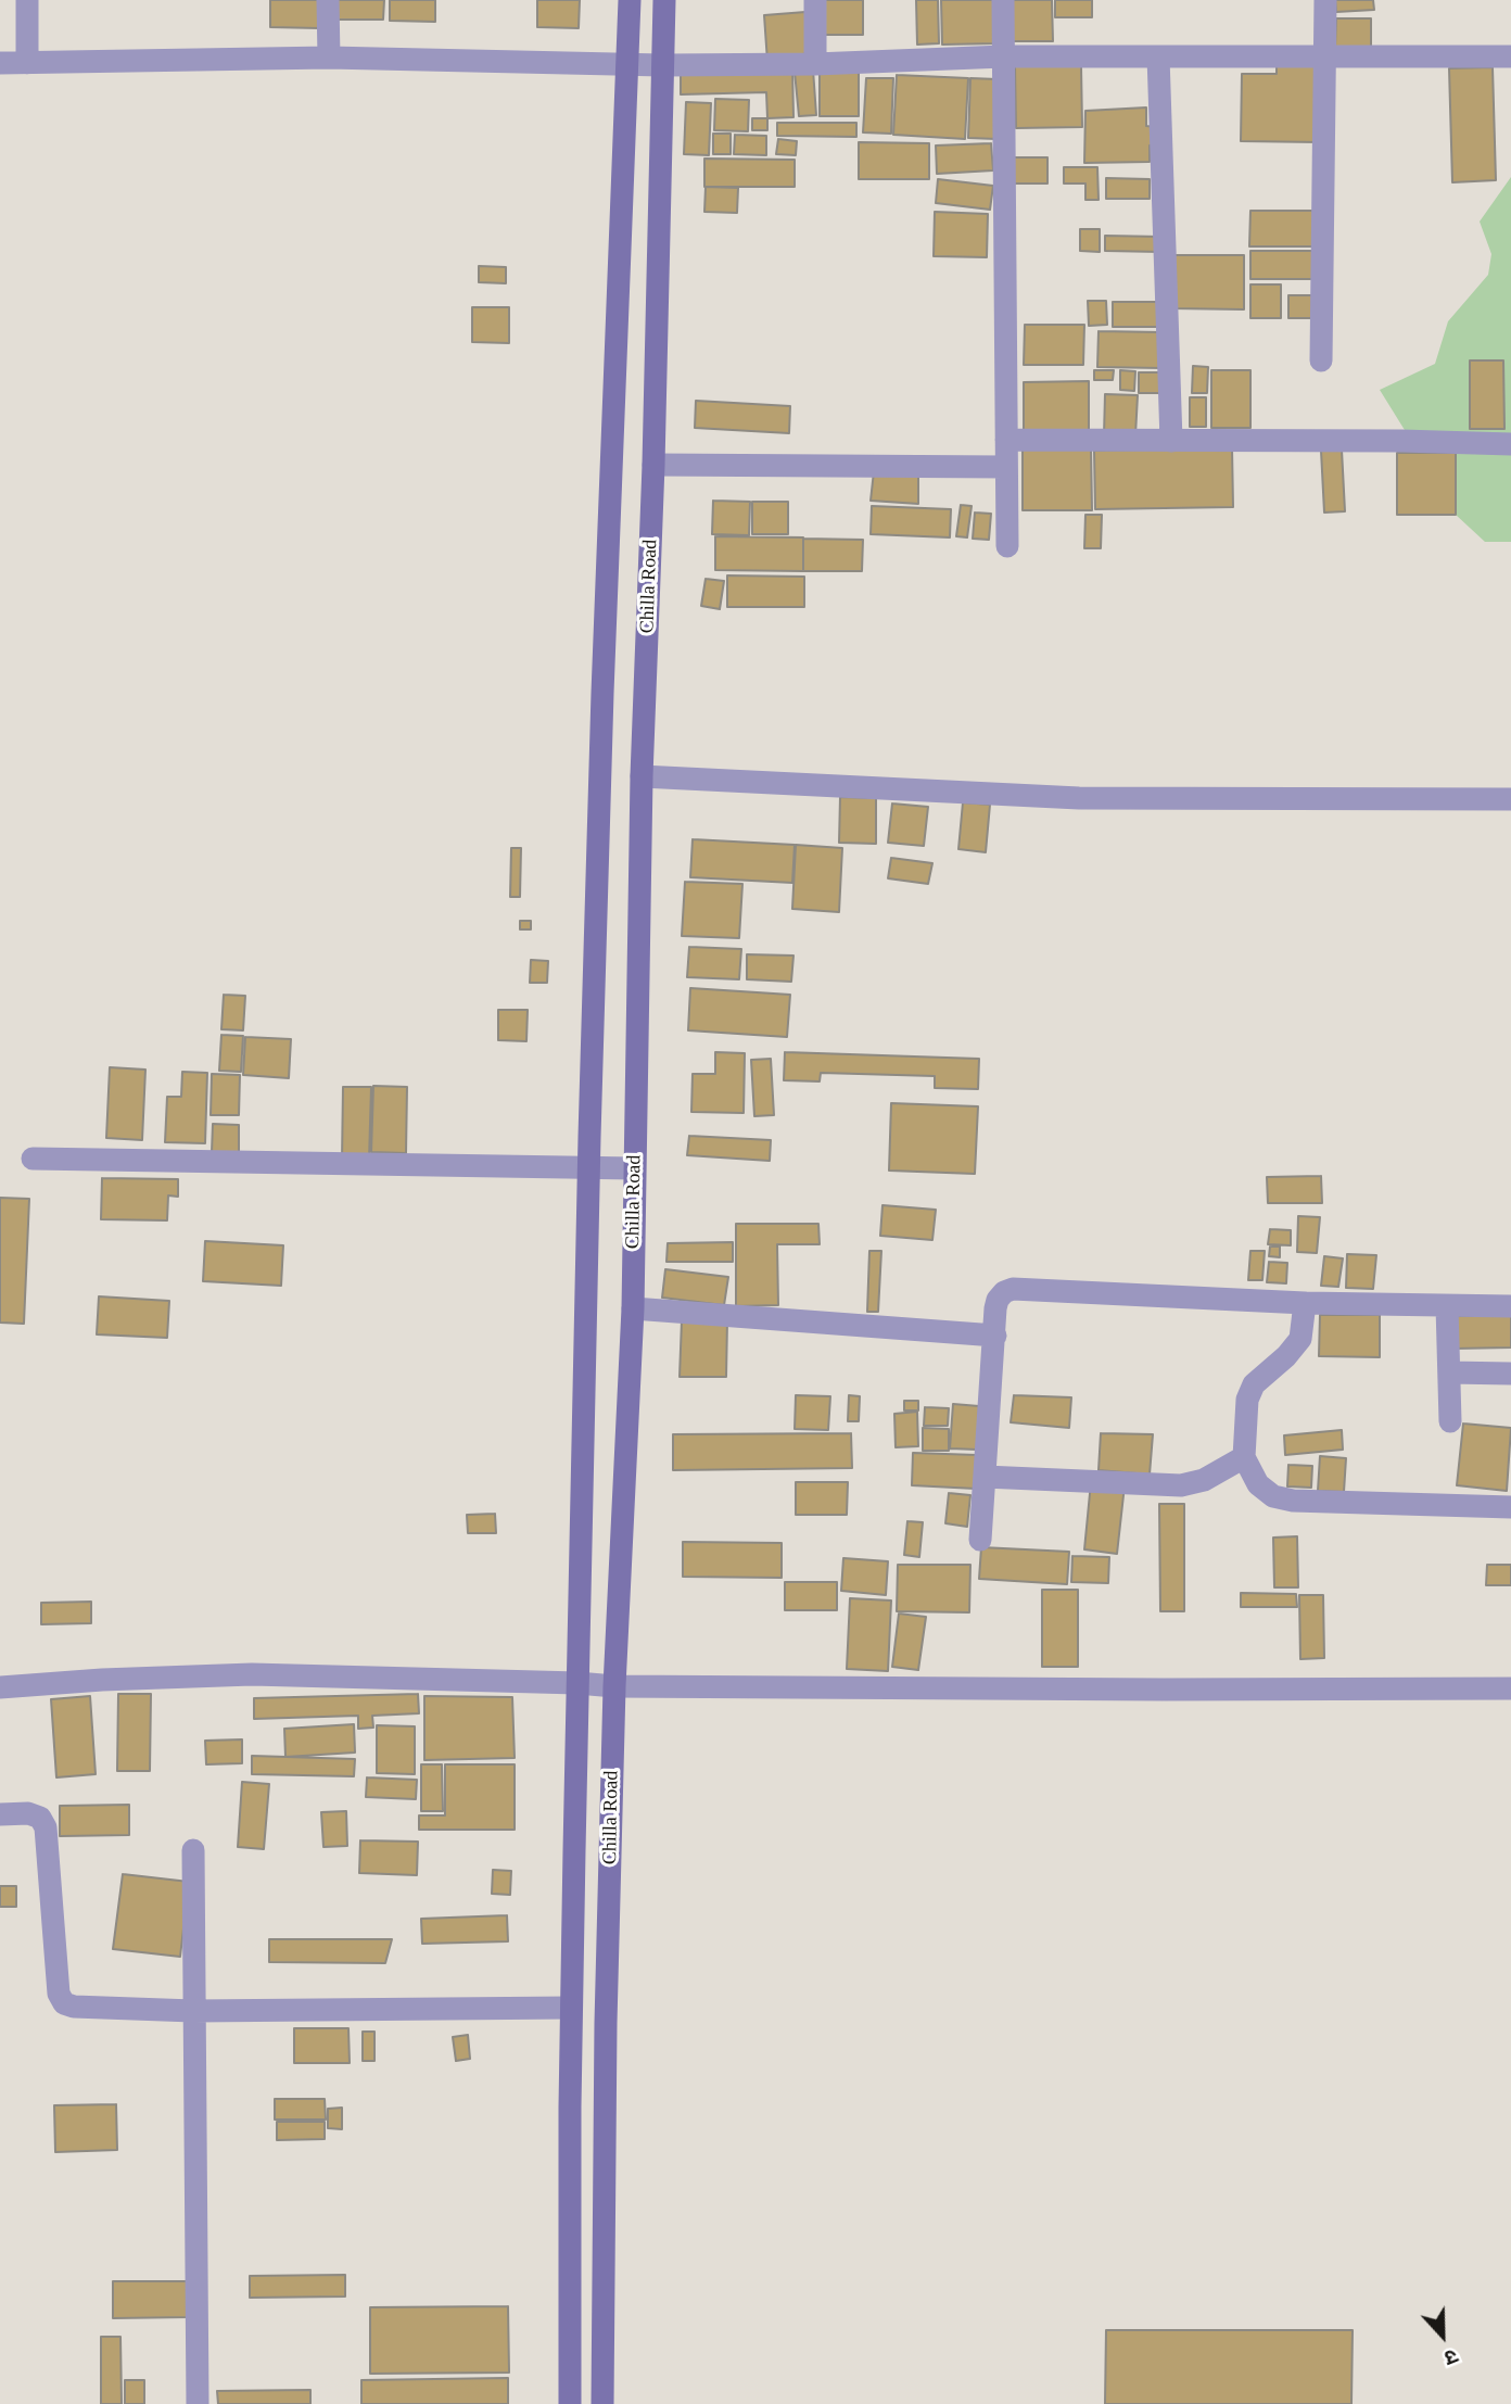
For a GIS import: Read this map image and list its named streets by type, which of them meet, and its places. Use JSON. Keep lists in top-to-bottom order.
{
  "streets": {
    "main road": ["Chilla Road"]
  },
  "north": "bottom"
}
